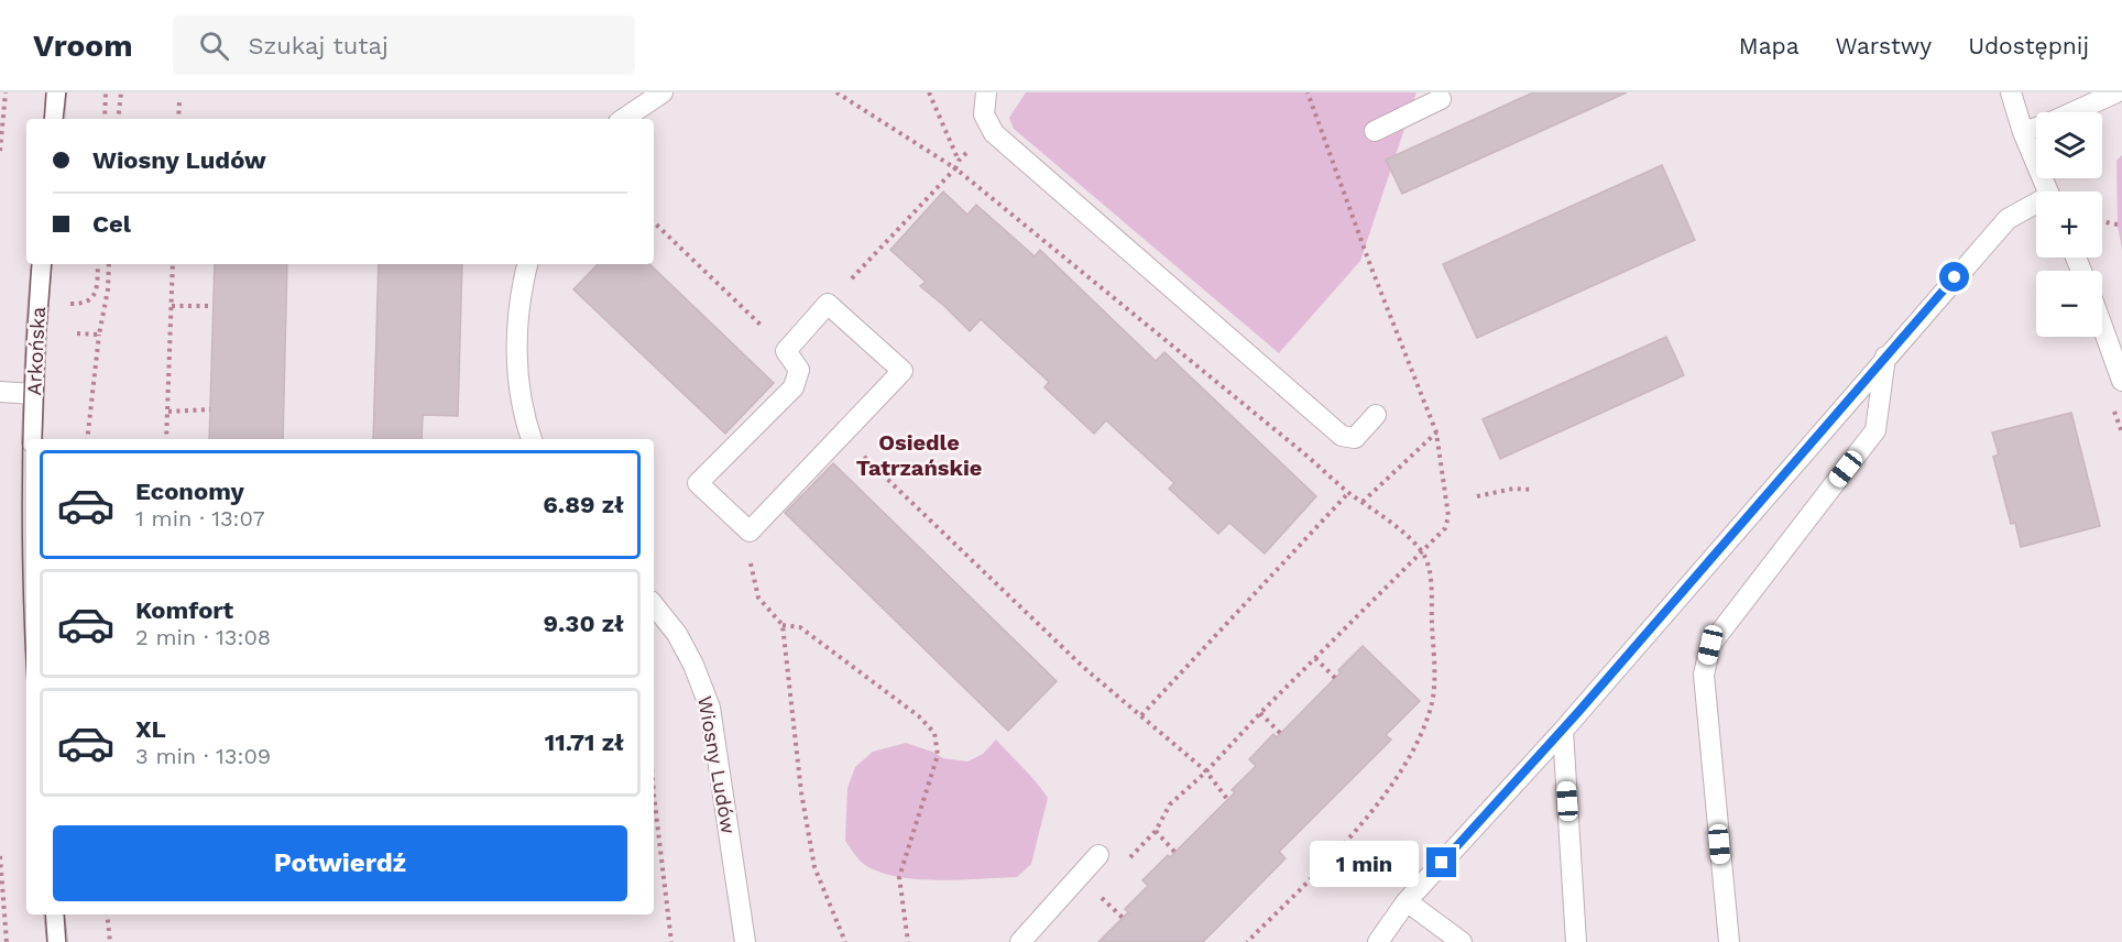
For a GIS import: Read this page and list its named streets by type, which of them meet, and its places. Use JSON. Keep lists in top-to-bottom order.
{
  "streets": {
    "street": ["Arkońska", "Wiosny Ludów"]
  },
  "districts": ["Osiedle Tatrzańskie"],
  "page": {
    "header": "Vroom",
    "search": "Szukaj tutaj",
    "nav": ["Mapa", "Warstwy", "Udostępnij"],
    "map_buttons": ["+", "−"],
    "banner": ["Wiosny Ludów", "Cel"],
    "list": [
      {
        "name": "Economy",
        "note": "1 min · 13:07",
        "value": "6.89 zł"
      },
      {
        "name": "Komfort",
        "note": "2 min · 13:08",
        "value": "9.30 zł"
      },
      {
        "name": "XL",
        "note": "3 min · 13:09",
        "value": "11.71 zł"
      }
    ],
    "buttons": "Potwierdź",
    "bubble": "1 min"
  }
}
